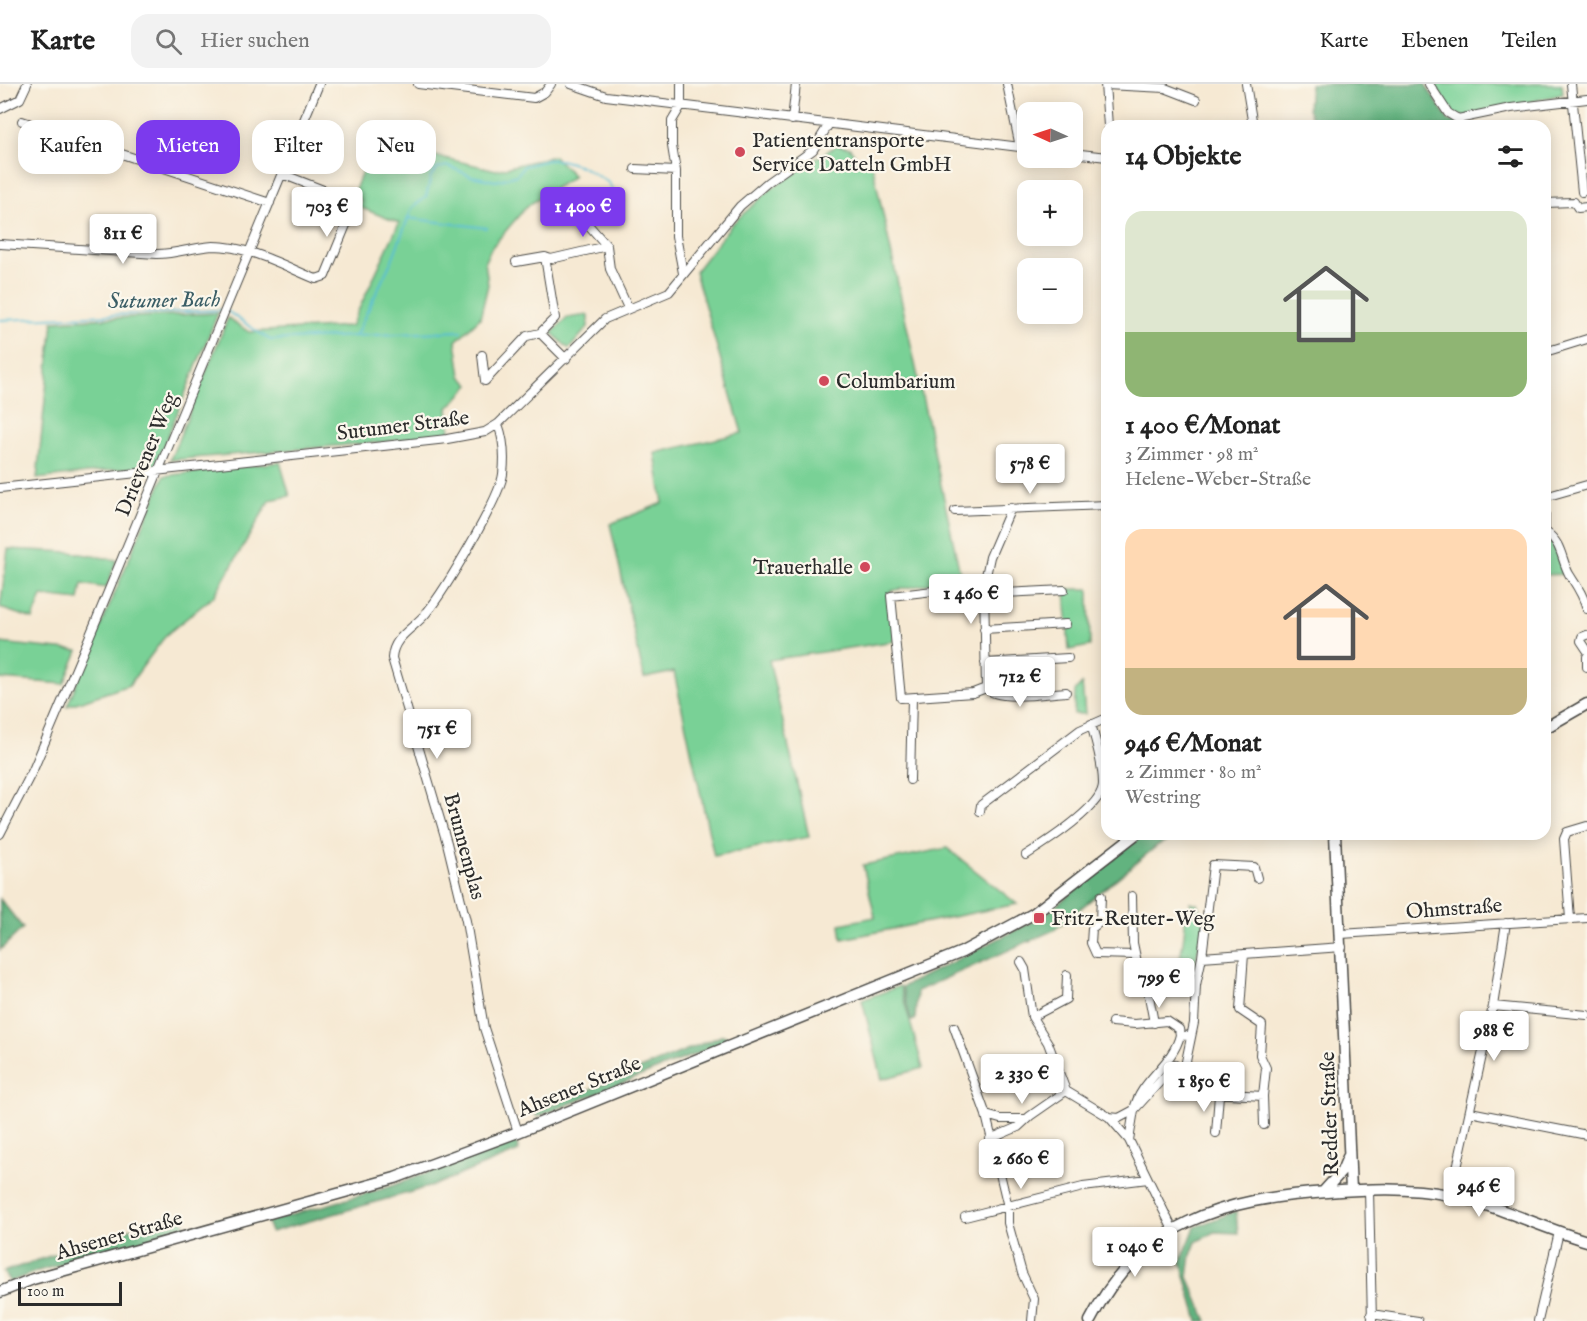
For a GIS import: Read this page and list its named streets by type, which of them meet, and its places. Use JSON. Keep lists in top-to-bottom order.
{
  "streets": {
    "main road": ["Ahsener Straße", "Redder Straße"],
    "street": [
      "Sutumer Straße",
      "Drievener Weg",
      "Brunnenplas",
      "Ohmstraße"
    ]
  },
  "crossings": [
    ["Sutumer Straße", "Drievener Weg"],
    ["Sutumer Straße", "Brunnenplas"],
    ["Brunnenplas", "Ahsener Straße"],
    ["Ohmstraße", "Redder Straße"]
  ],
  "water": ["Sutumer Bach"],
  "places": {
    "other": ["Patiententransporte Service Datteln GmbH", "Columbarium", "Trauerhalle"],
    "transit": ["Fritz-Reuter-Weg"]
  },
  "scale_bar": "100 m",
  "north": "left",
  "page": {
    "header": "Karte",
    "search": "Hier suchen",
    "nav": ["Karte", "Ebenen", "Teilen"],
    "map_buttons": ["+", "−"],
    "chip": [
      "Kaufen",
      "Mieten",
      "Filter",
      "Neu"
    ],
    "heading": "14 Objekte",
    "price": [
      "703 €",
      "1 400 €",
      "811 €",
      "578 €",
      "1 460 €",
      "712 €",
      "751 €",
      "799 €",
      "988 €",
      "2 330 €",
      "1 850 €",
      "2 660 €",
      "946 €",
      "1 040 €"
    ],
    "list": [
      {
        "name": "1 400 €/Monat",
        "note": "3 Zimmer · 98 m² · Helene-Weber-Straße"
      },
      {
        "name": "946 €/Monat",
        "note": "2 Zimmer · 80 m² · Westring"
      }
    ],
    "scale": "100 m"
  }
}
